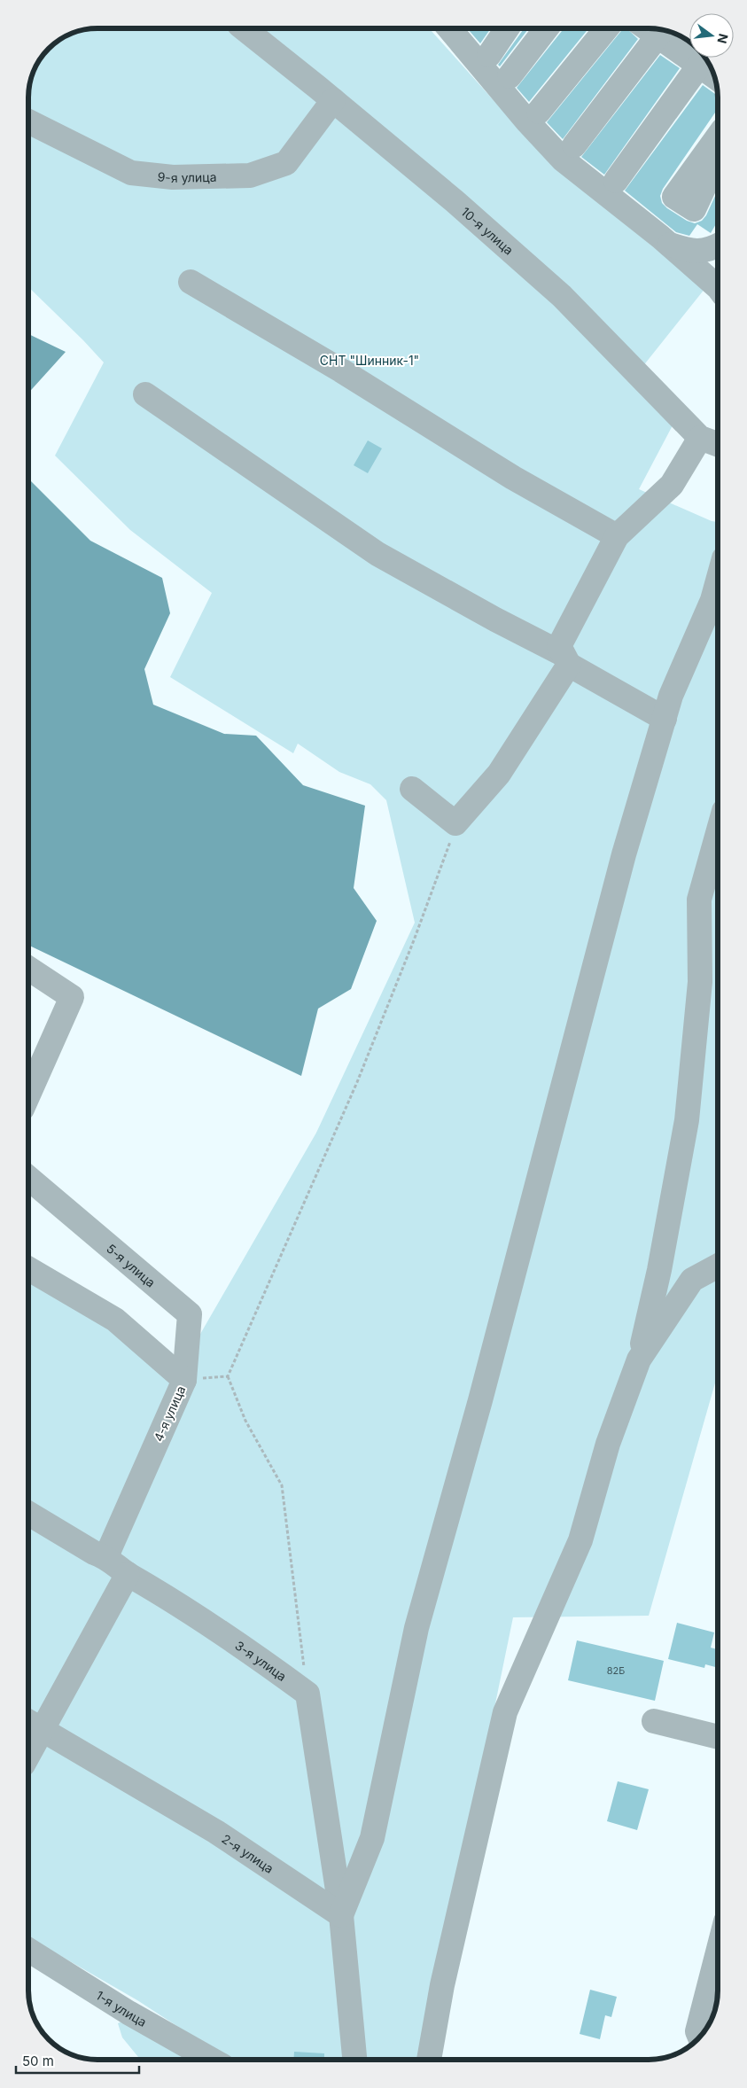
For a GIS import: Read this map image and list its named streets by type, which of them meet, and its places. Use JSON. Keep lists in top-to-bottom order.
{
  "streets": {
    "lane": [
      "9-я улица",
      "10-я улица",
      "5-я улица",
      "4-я улица",
      "3-я улица",
      "2-я улица",
      "1-я улица"
    ]
  },
  "crossings": [
    ["9-я улица", "10-я улица"],
    ["5-я улица", "4-я улица"],
    ["4-я улица", "3-я улица"]
  ],
  "parks": ["СНТ \"Шинник-1\""],
  "house_numbers": ["82Б"],
  "scale_bar": "50 m",
  "north": "right"
}
